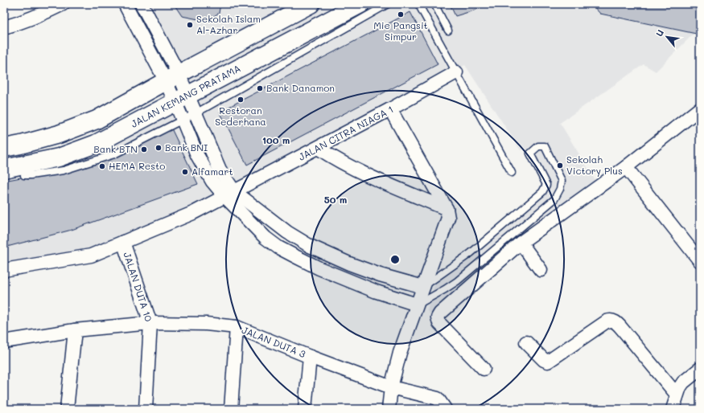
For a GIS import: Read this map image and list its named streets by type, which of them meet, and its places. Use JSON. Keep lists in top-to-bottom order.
{
  "streets": {
    "street": [
      "JALAN KEMANG PRATAMA",
      "JALAN CITRA NIAGA 1",
      "JALAN DUTA 10",
      "JALAN DUTA 3"
    ]
  },
  "crossings": [
    ["JALAN CITRA NIAGA 1", "JALAN DUTA 10"],
    ["JALAN DUTA 10", "JALAN DUTA 3"]
  ],
  "places": [
    "Mie Pangsit Simpur",
    "Sekolah Islam Al-Azhar",
    "Bank Danamon",
    "Restoran Sederhana",
    "Bank BNI",
    "Bank BTN",
    "Sekolah Victory Plus",
    "HEMA Resto",
    "Alfamart"
  ],
  "north": "top left",
  "rings": ["100 m", "50 m"]
}
